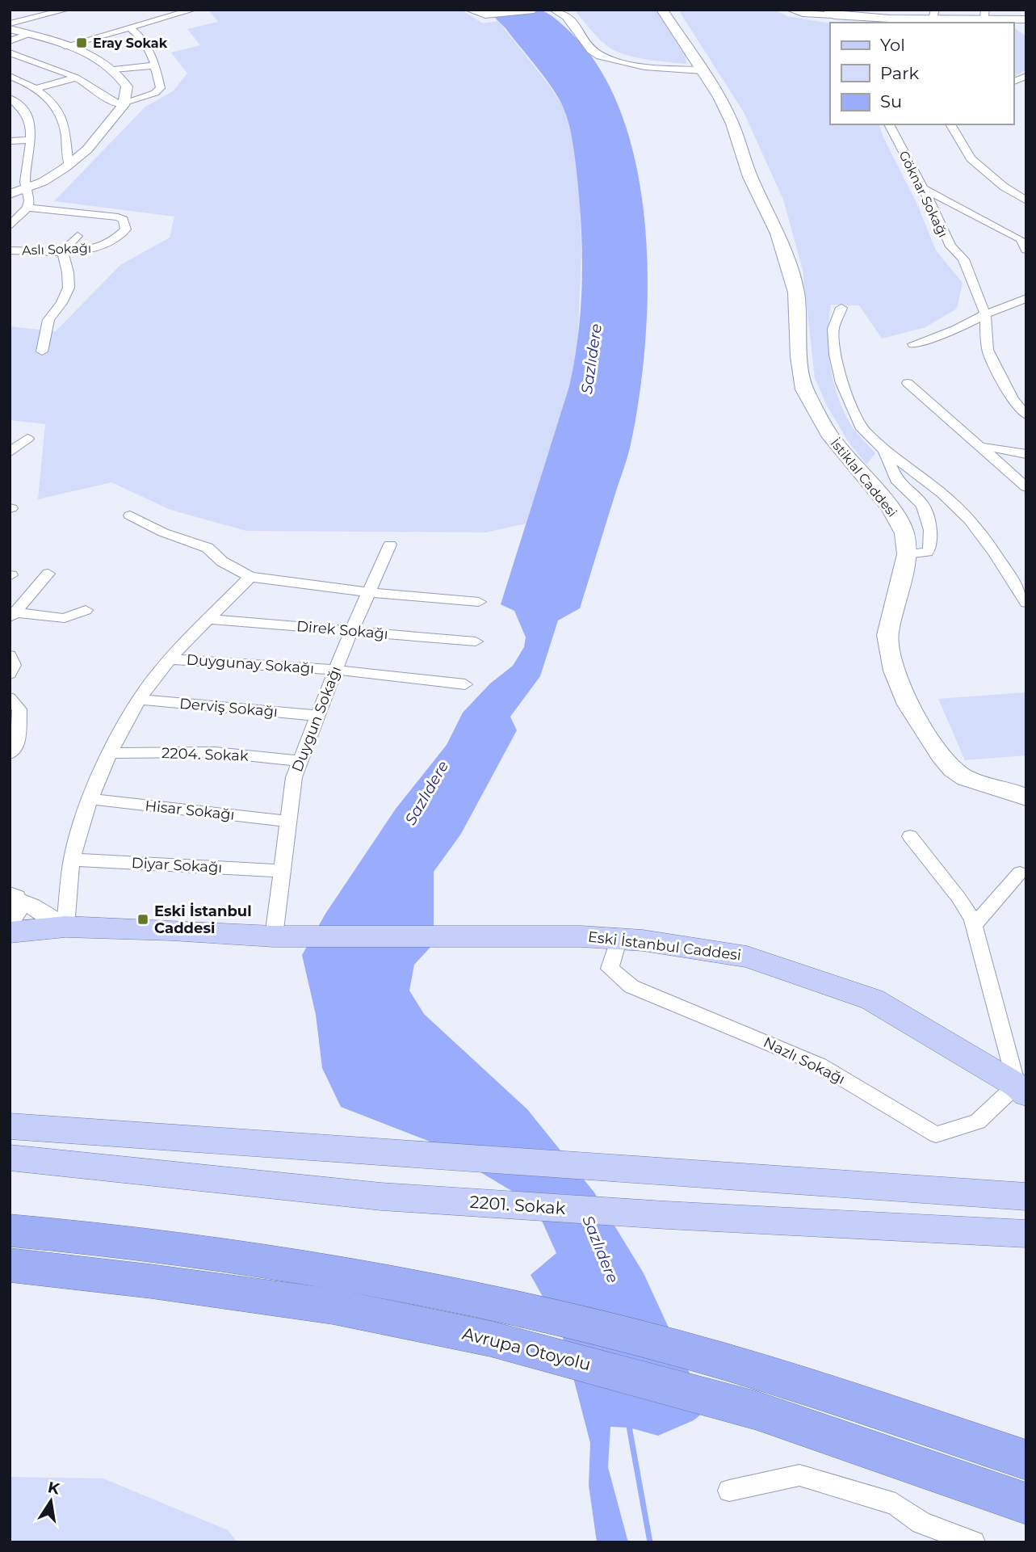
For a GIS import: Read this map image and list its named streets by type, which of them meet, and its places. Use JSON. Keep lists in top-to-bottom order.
{
  "streets": {
    "highway": ["Avrupa Otoyolu"],
    "main road": ["İstiklal Caddesi", "Eski İstanbul Caddesi", "2201. Sokak"],
    "street": [
      "Göknar Sokağı",
      "Aslı Sokağı",
      "Direk Sokağı",
      "Duygunay Sokağı",
      "Derviş Sokağı",
      "Duygun Sokağı",
      "2204. Sokak",
      "Hisar Sokağı",
      "Diyar Sokağı",
      "Nazlı Sokağı"
    ]
  },
  "crossings": [
    ["Direk Sokağı", "Duygun Sokağı"],
    ["Duygunay Sokağı", "Duygun Sokağı"],
    ["Derviş Sokağı", "Duygun Sokağı"],
    ["Duygun Sokağı", "2204. Sokak"],
    ["Duygun Sokağı", "Hisar Sokağı"],
    ["Duygun Sokağı", "Diyar Sokağı"],
    ["Duygun Sokağı", "Eski İstanbul Caddesi"],
    ["Eski İstanbul Caddesi", "Nazlı Sokağı"]
  ],
  "water": ["Sazlıdere"],
  "places": {
    "transit": ["Eray Sokak", "Eski İstanbul Caddesi"]
  },
  "legend": ["Yol", "Park", "Su"],
  "north": "top"
}
